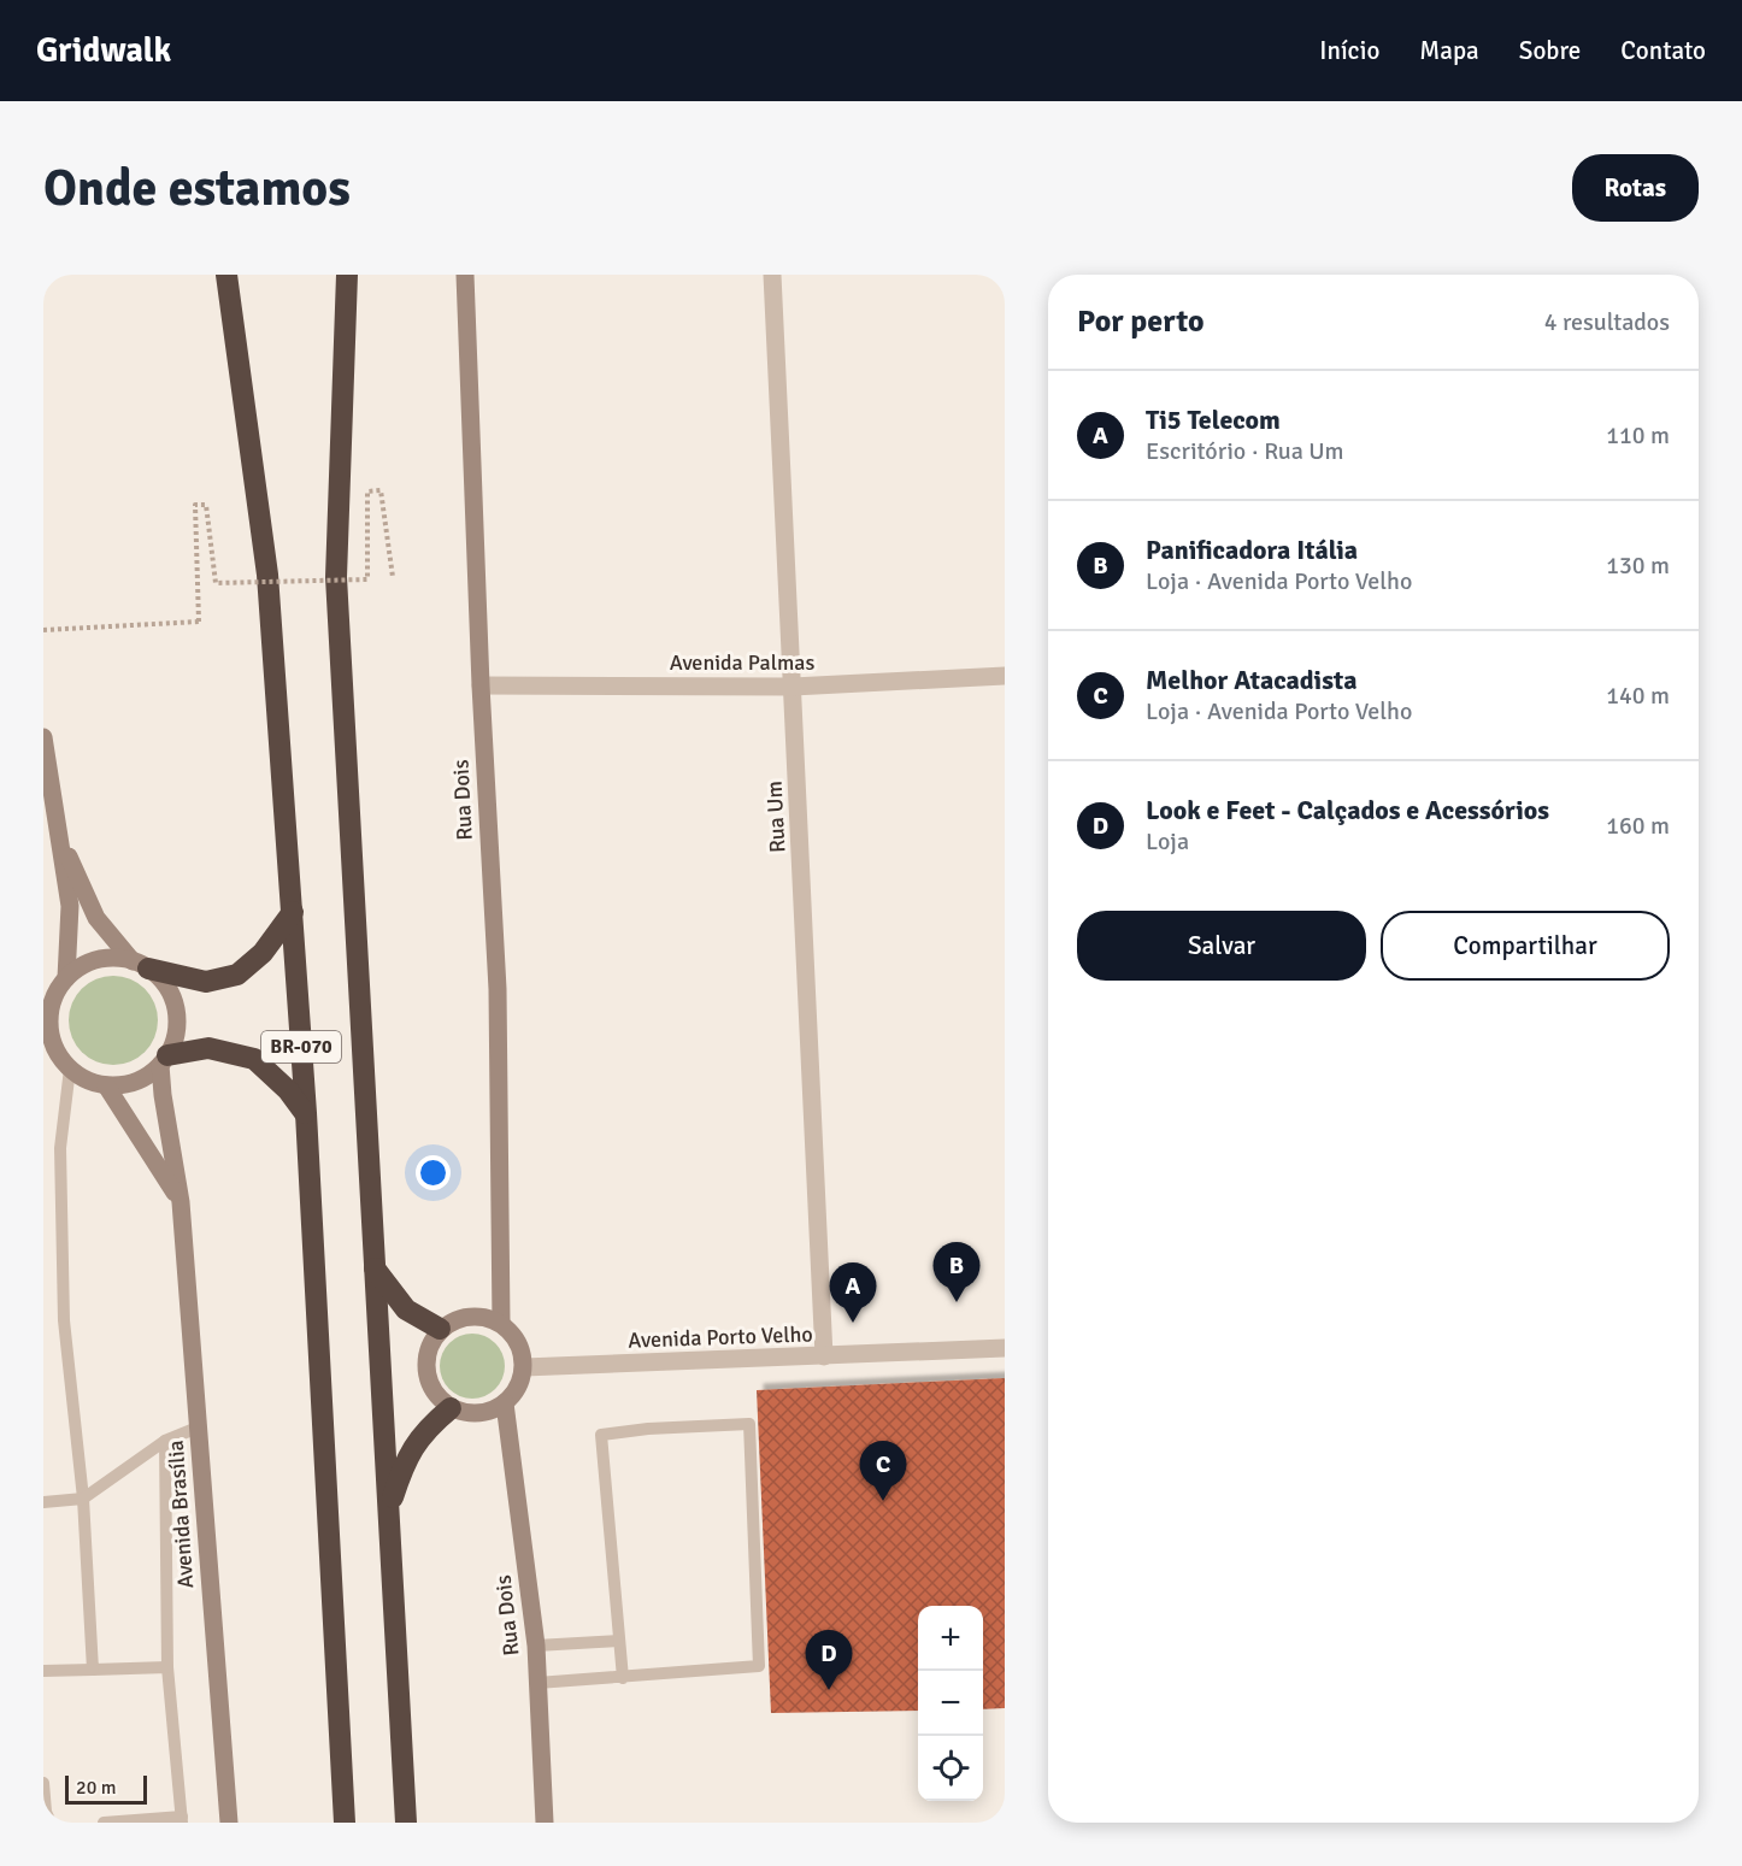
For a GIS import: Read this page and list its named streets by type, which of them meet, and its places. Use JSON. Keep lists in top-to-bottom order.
{
  "streets": {
    "highway": ["BR-070"],
    "main road": ["Rua Dois", "Avenida Brasília"],
    "street": ["Avenida Palmas", "Rua Um", "Avenida Porto Velho"]
  },
  "crossings": [
    ["Avenida Palmas", "Rua Dois"],
    ["Avenida Palmas", "Rua Um"],
    ["Rua Dois", "Avenida Porto Velho"],
    ["Rua Um", "Avenida Porto Velho"]
  ],
  "scale_bar": "20 m",
  "page": {
    "header": "Gridwalk",
    "nav": [
      "Início",
      "Mapa",
      "Sobre",
      "Contato"
    ],
    "buttons": [
      "Rotas",
      ["Salvar", "Compartilhar"]
    ],
    "title": "Onde estamos",
    "heading": ["Por perto", "4 resultados"],
    "list": [
      {
        "mark": "A",
        "name": "Ti5 Telecom",
        "note": "Escritório · Rua Um",
        "value": "110 m"
      },
      {
        "mark": "B",
        "name": "Panificadora Itália",
        "note": "Loja · Avenida Porto Velho",
        "value": "130 m"
      },
      {
        "mark": "C",
        "name": "Melhor Atacadista",
        "note": "Loja · Avenida Porto Velho",
        "value": "140 m"
      },
      {
        "mark": "D",
        "name": "Look e Feet - Calçados e Acessórios",
        "note": "Loja",
        "value": "160 m"
      }
    ],
    "pins": [
      "B",
      "A",
      "C",
      "D"
    ],
    "map_buttons": ["+", "−"],
    "scale": "20 m"
  }
}
